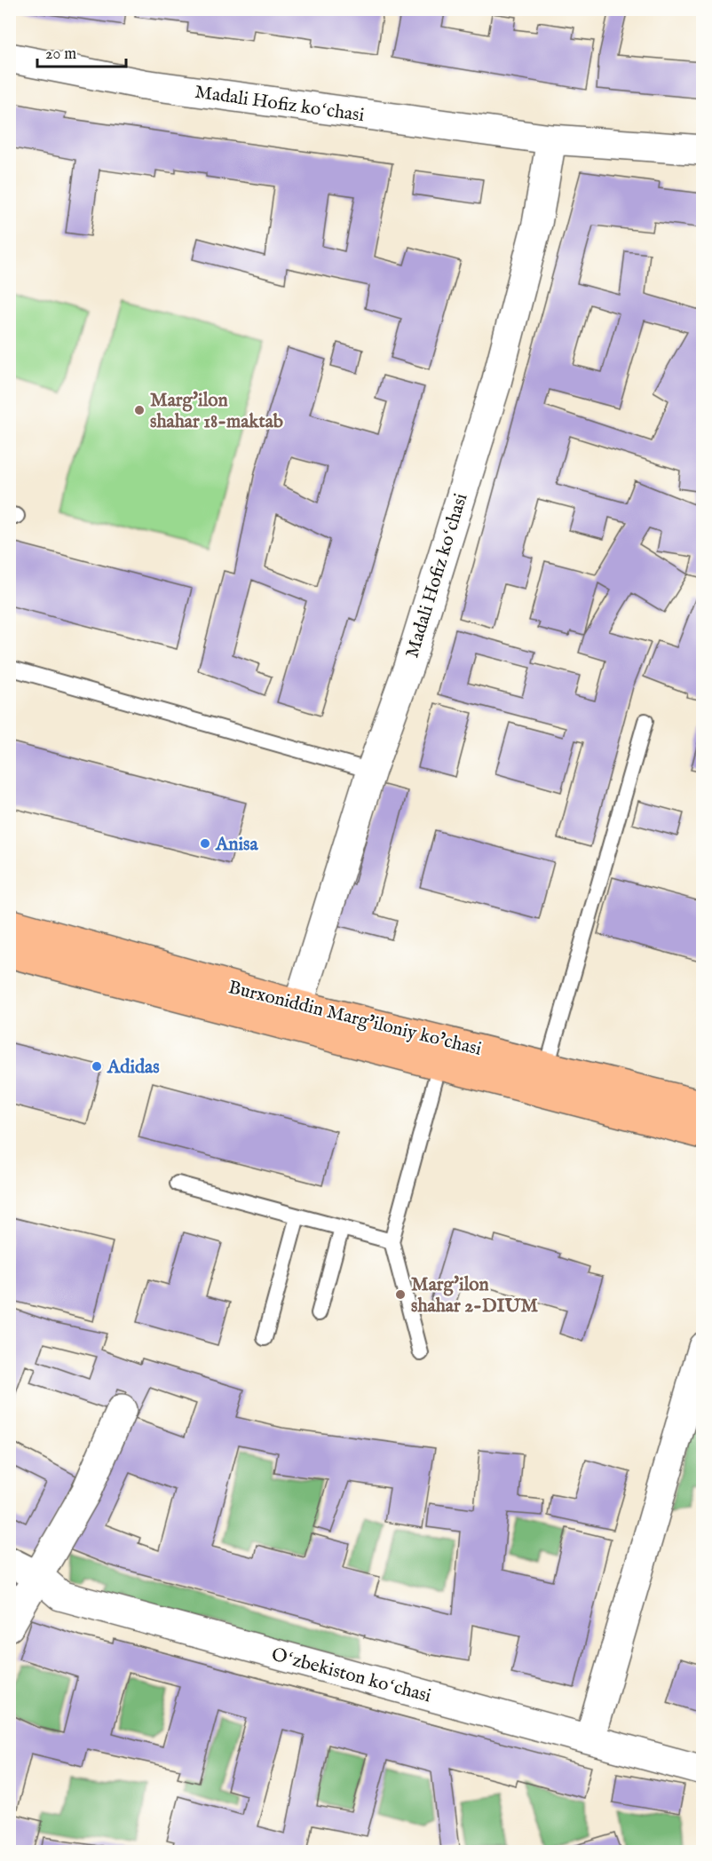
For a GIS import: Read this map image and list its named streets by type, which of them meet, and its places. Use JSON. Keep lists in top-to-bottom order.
{
  "streets": {
    "main road": ["Burxoniddin Marg’iloniy ko’chasi"],
    "street": ["Madali Hofiz koʻchasi", "Oʻzbekiston koʻchasi"]
  },
  "crossings": [
    ["Madali Hofiz koʻchasi", "Burxoniddin Marg’iloniy ko’chasi"]
  ],
  "places": [
    "Marg'ilon shahar 18-maktab",
    "Anisa",
    "Adidas",
    "Marg'ilon shahar 2-DIUM"
  ],
  "scale_bar": "20 m"
}
